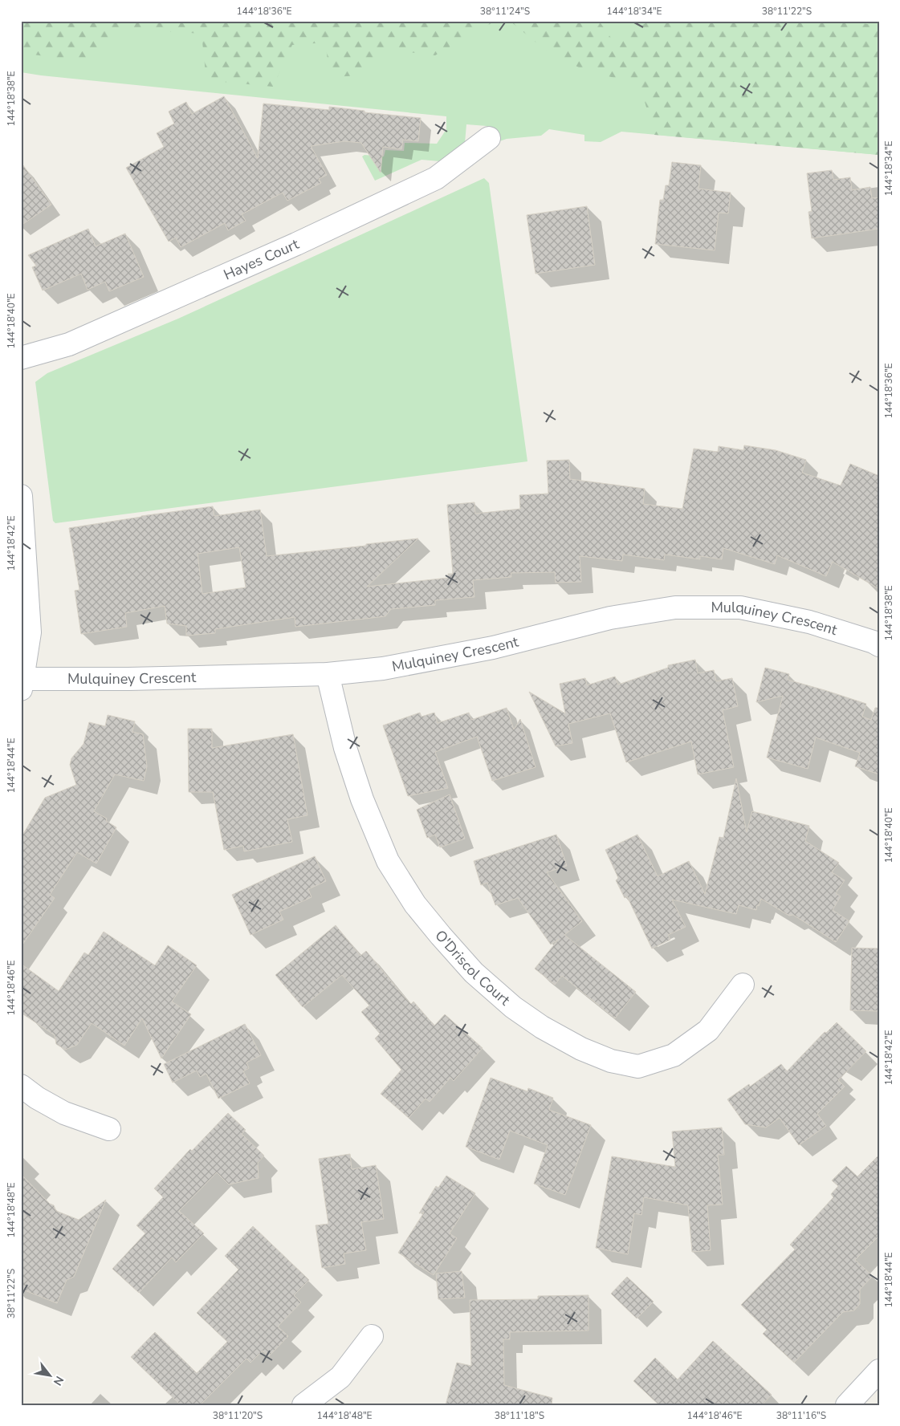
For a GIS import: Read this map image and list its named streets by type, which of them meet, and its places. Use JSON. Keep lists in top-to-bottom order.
{
  "streets": {
    "street": ["Hayes Court", "Mulquiney Crescent", "O'Driscol Court"]
  },
  "crossings": [
    ["Mulquiney Crescent", "O'Driscol Court"]
  ],
  "north": "bottom right",
  "coordinates": [
    "144°18'36\"E",
    "38°11'24\"S",
    "144°18'34\"E",
    "38°11'22\"S",
    "144°18'38\"E",
    "144°18'40\"E",
    "144°18'42\"E",
    "144°18'44\"E",
    "144°18'46\"E",
    "144°18'48\"E",
    "38°11'20\"S",
    "38°11'18\"S",
    "38°11'16\"S"
  ]
}
